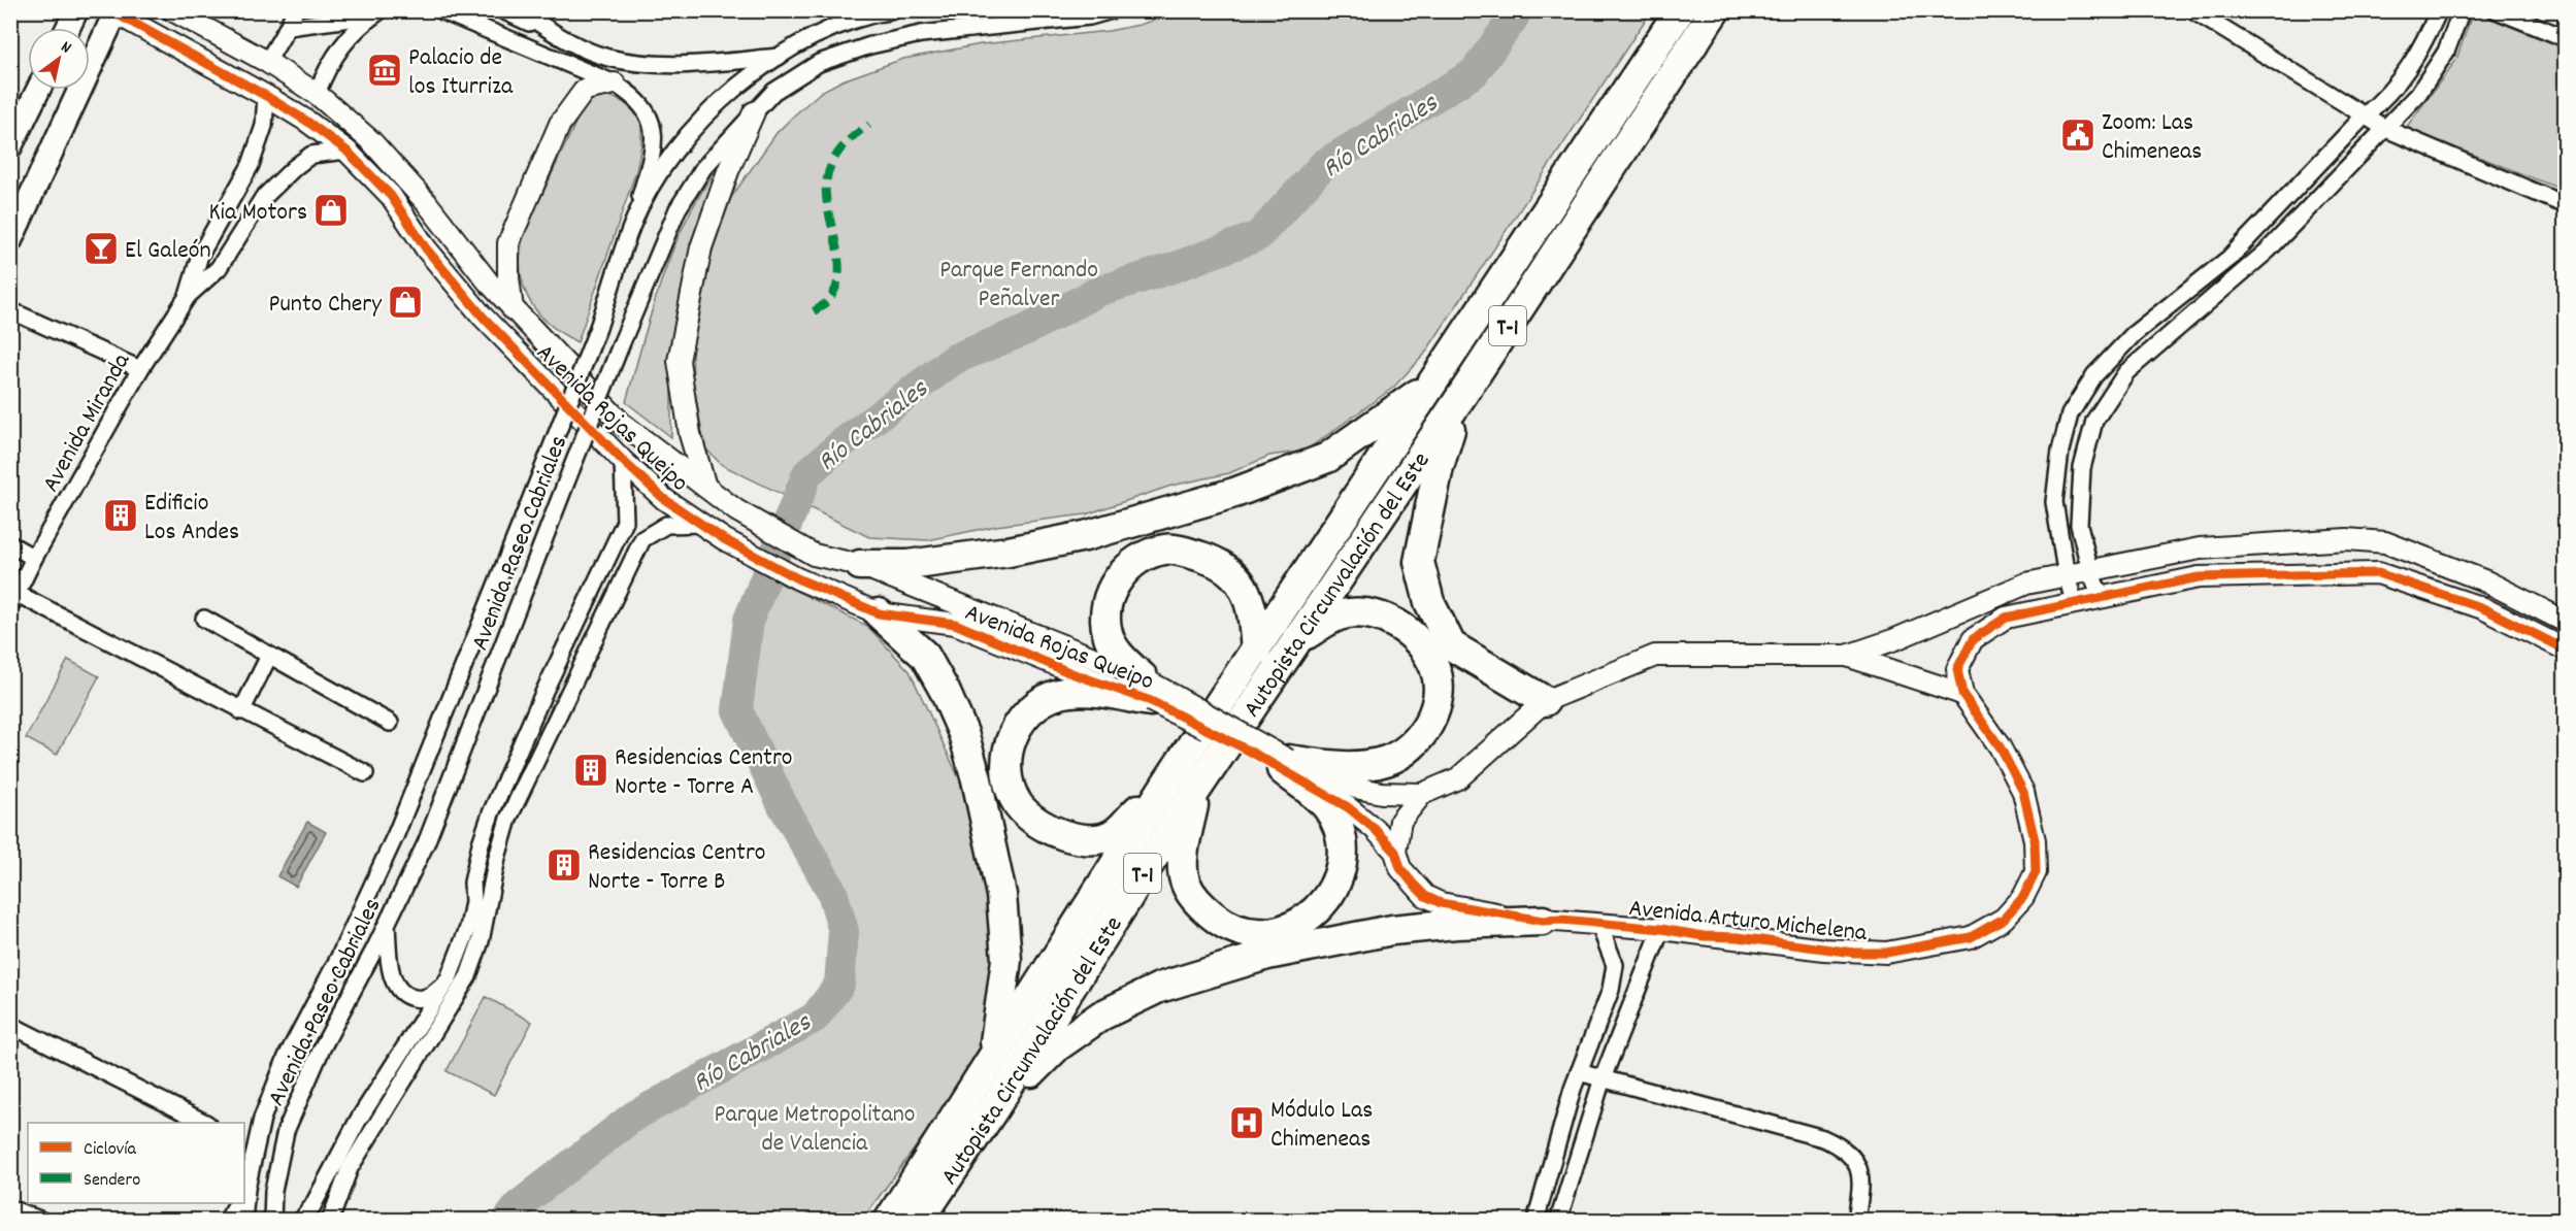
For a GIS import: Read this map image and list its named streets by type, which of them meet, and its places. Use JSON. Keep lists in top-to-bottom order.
{
  "streets": {
    "highway": ["T-1", "Autopista Circunvalación del Este"],
    "street": [
      "Avenida Rojas Queipo",
      "Avenida Miranda",
      "Avenida Paseo Cabriales",
      "Avenida Arturo Michelena"
    ]
  },
  "crossings": [
    ["Avenida Rojas Queipo", "Avenida Miranda"],
    ["Avenida Rojas Queipo", "Avenida Arturo Michelena"]
  ],
  "water": ["Río Cabriales"],
  "parks": ["Parque Fernando Peñalver", "Parque Metropolitano de Valencia"],
  "places": {
    "museum": ["Palacio de los Iturriza"],
    "public building": ["Zoom: Las Chimeneas"],
    "shop": ["Kia Motors", "Punto Chery"],
    "bar": ["El Galeón"],
    "building": ["Edificio Los Andes", "Residencias Centro Norte - Torre A", "Residencias Centro Norte - Torre B"],
    "hospital": ["Módulo Las Chimeneas"]
  },
  "legend": ["Ciclovía", "Sendero"],
  "north": "top right"
}
